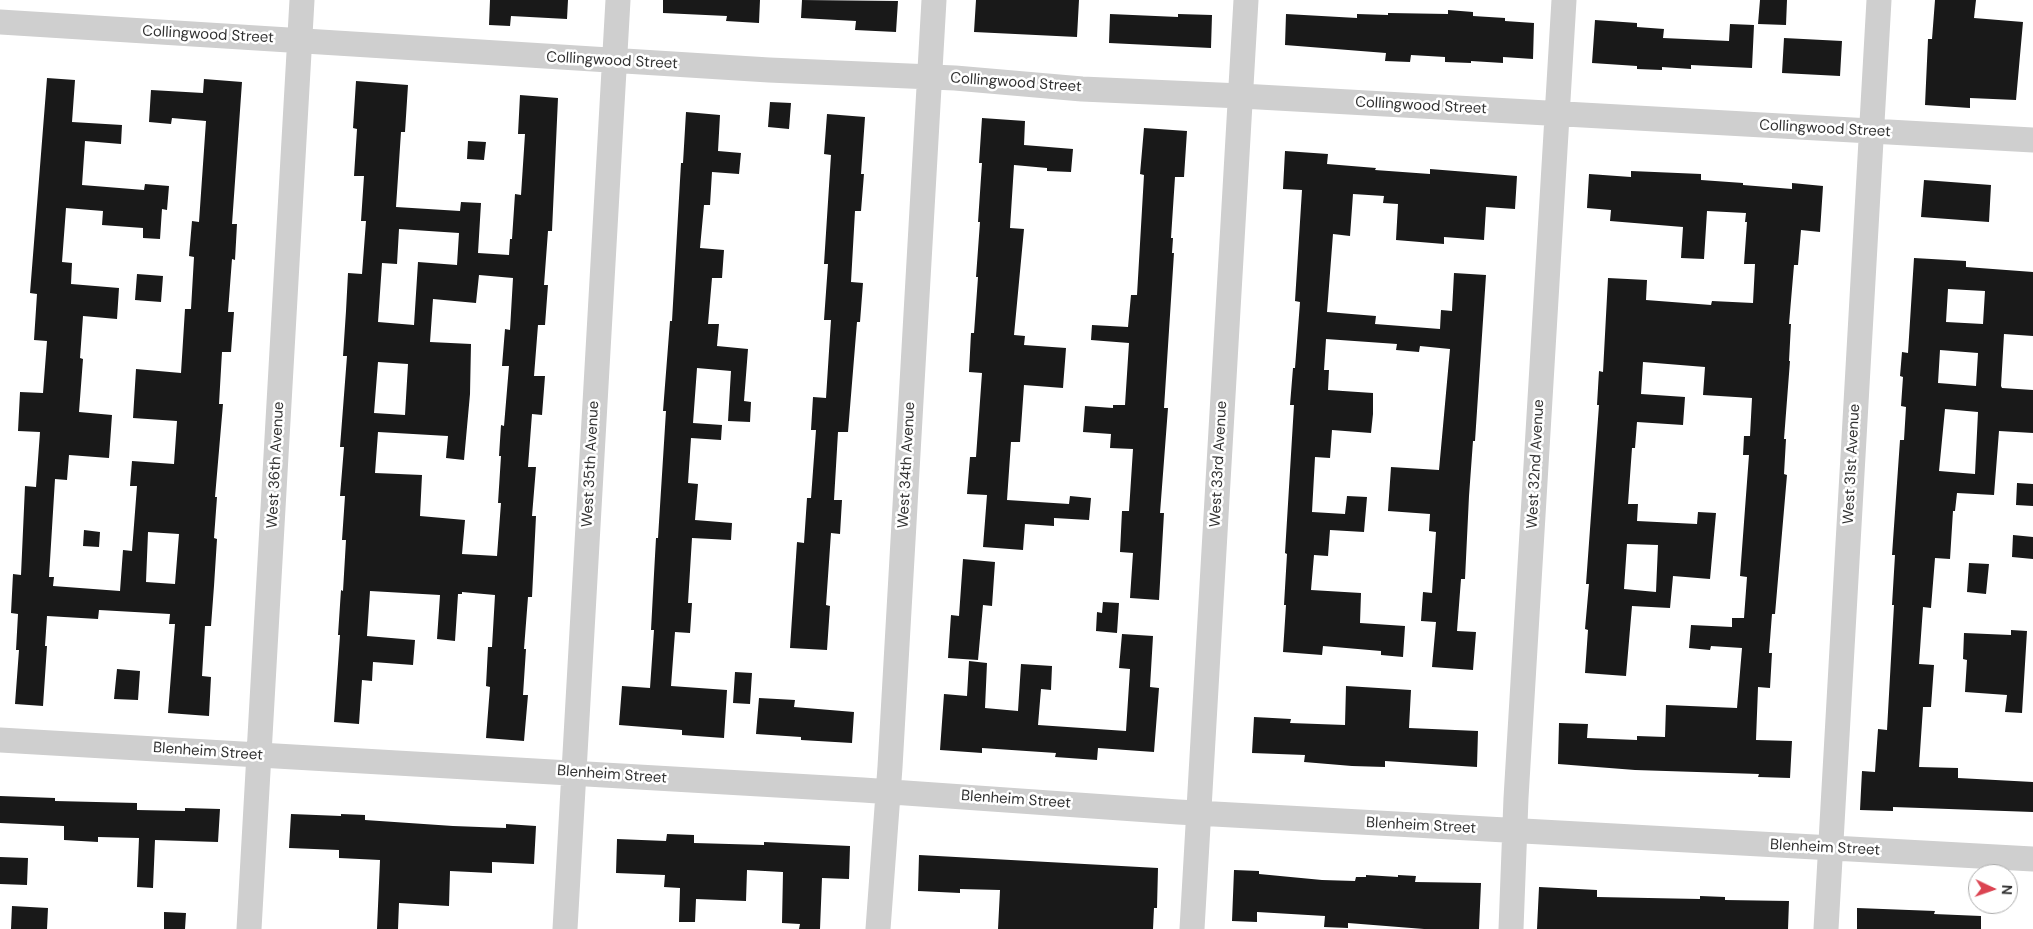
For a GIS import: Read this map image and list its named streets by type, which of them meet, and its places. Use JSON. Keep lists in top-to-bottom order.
{
  "streets": {
    "street": [
      "Collingwood Street",
      "West 35th Avenue",
      "West 33rd Avenue",
      "West 32nd Avenue",
      "West 31st Avenue",
      "West 36th Avenue",
      "West 34th Avenue",
      "Blenheim Street"
    ]
  },
  "crossings": [
    ["Collingwood Street", "West 35th Avenue"],
    ["Collingwood Street", "West 33rd Avenue"],
    ["Collingwood Street", "West 32nd Avenue"],
    ["Collingwood Street", "West 31st Avenue"],
    ["Collingwood Street", "West 36th Avenue"],
    ["Collingwood Street", "West 34th Avenue"],
    ["West 35th Avenue", "Blenheim Street"],
    ["West 33rd Avenue", "Blenheim Street"],
    ["West 32nd Avenue", "Blenheim Street"],
    ["West 31st Avenue", "Blenheim Street"],
    ["West 36th Avenue", "Blenheim Street"],
    ["West 34th Avenue", "Blenheim Street"]
  ],
  "north": "right"
}
